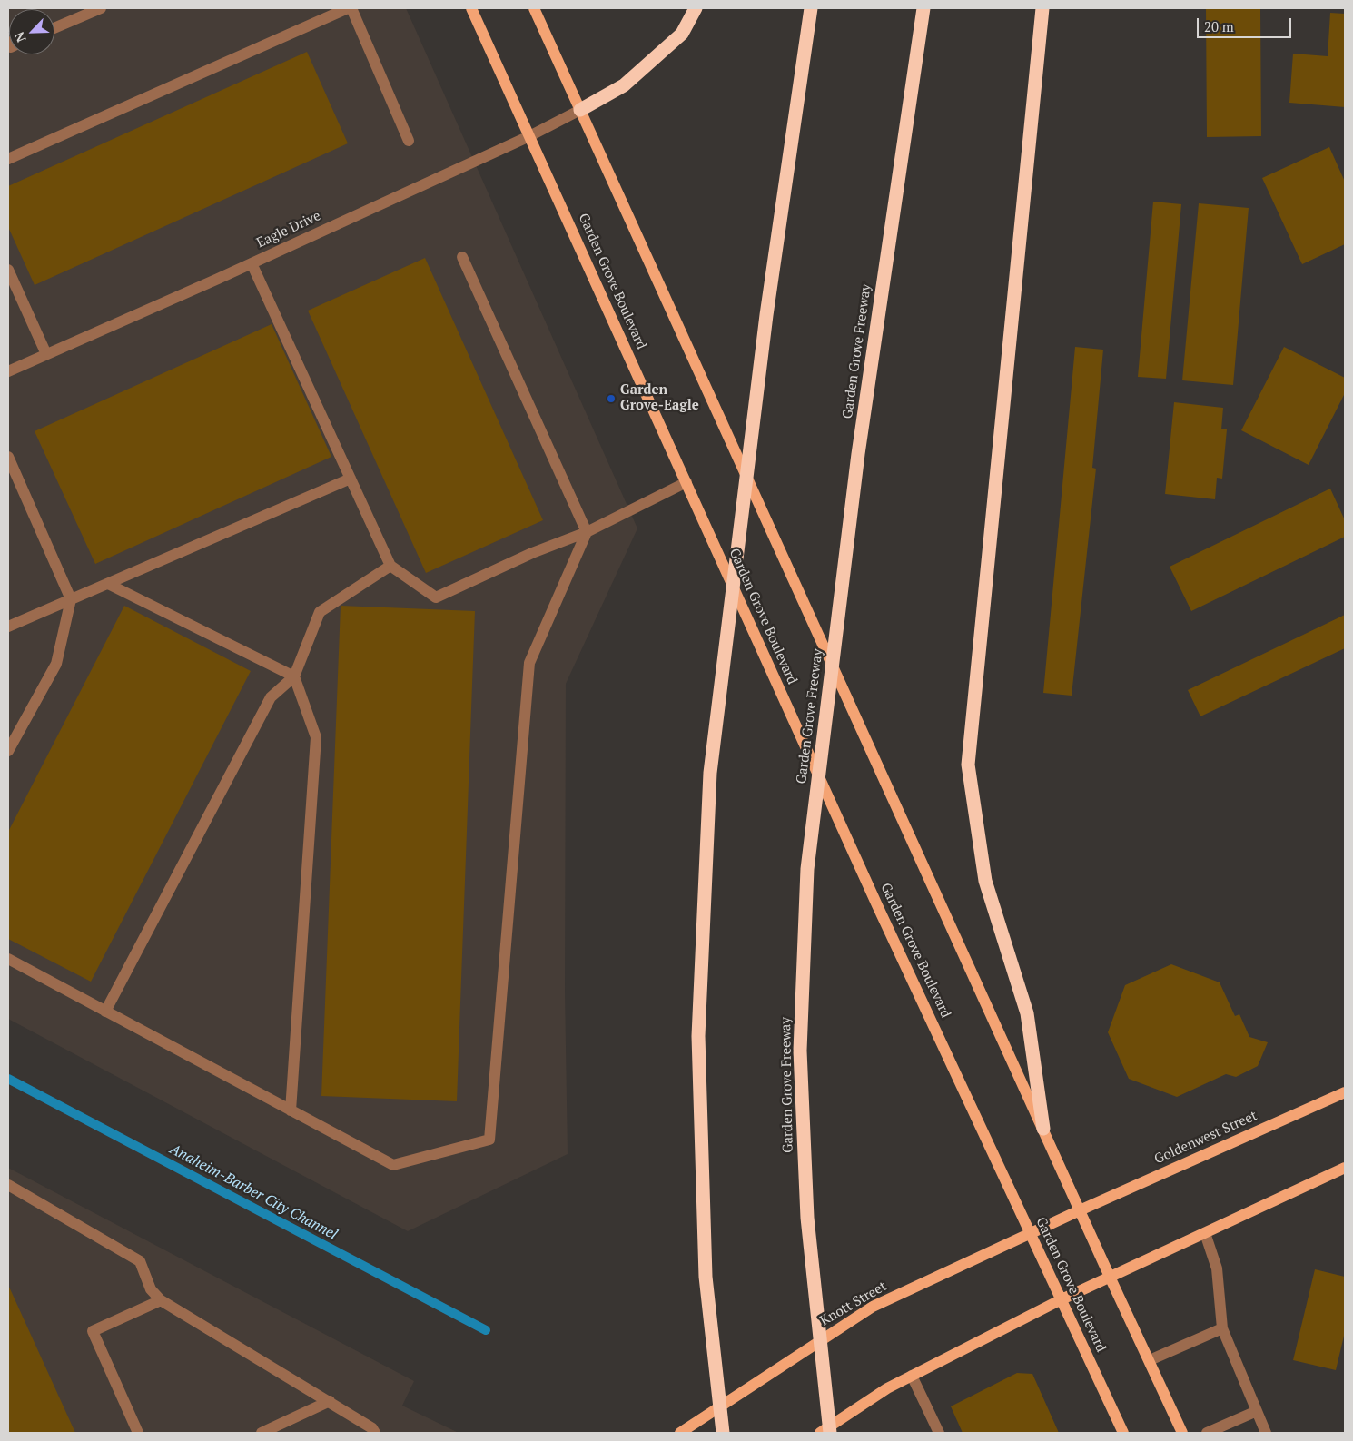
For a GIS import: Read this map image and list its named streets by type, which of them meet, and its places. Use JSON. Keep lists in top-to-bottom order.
{
  "streets": {
    "highway": ["Garden Grove Freeway"],
    "main road": ["Garden Grove Boulevard", "Goldenwest Street", "Knott Street"],
    "street": ["Eagle Drive"]
  },
  "crossings": [
    ["Eagle Drive", "Garden Grove Boulevard"],
    ["Garden Grove Boulevard", "Knott Street"],
    ["Goldenwest Street", "Knott Street"]
  ],
  "water": ["Anaheim-Barber City Channel"],
  "places": ["Garden Grove-Eagle"],
  "scale_bar": "20 m",
  "north": "bottom left"
}
